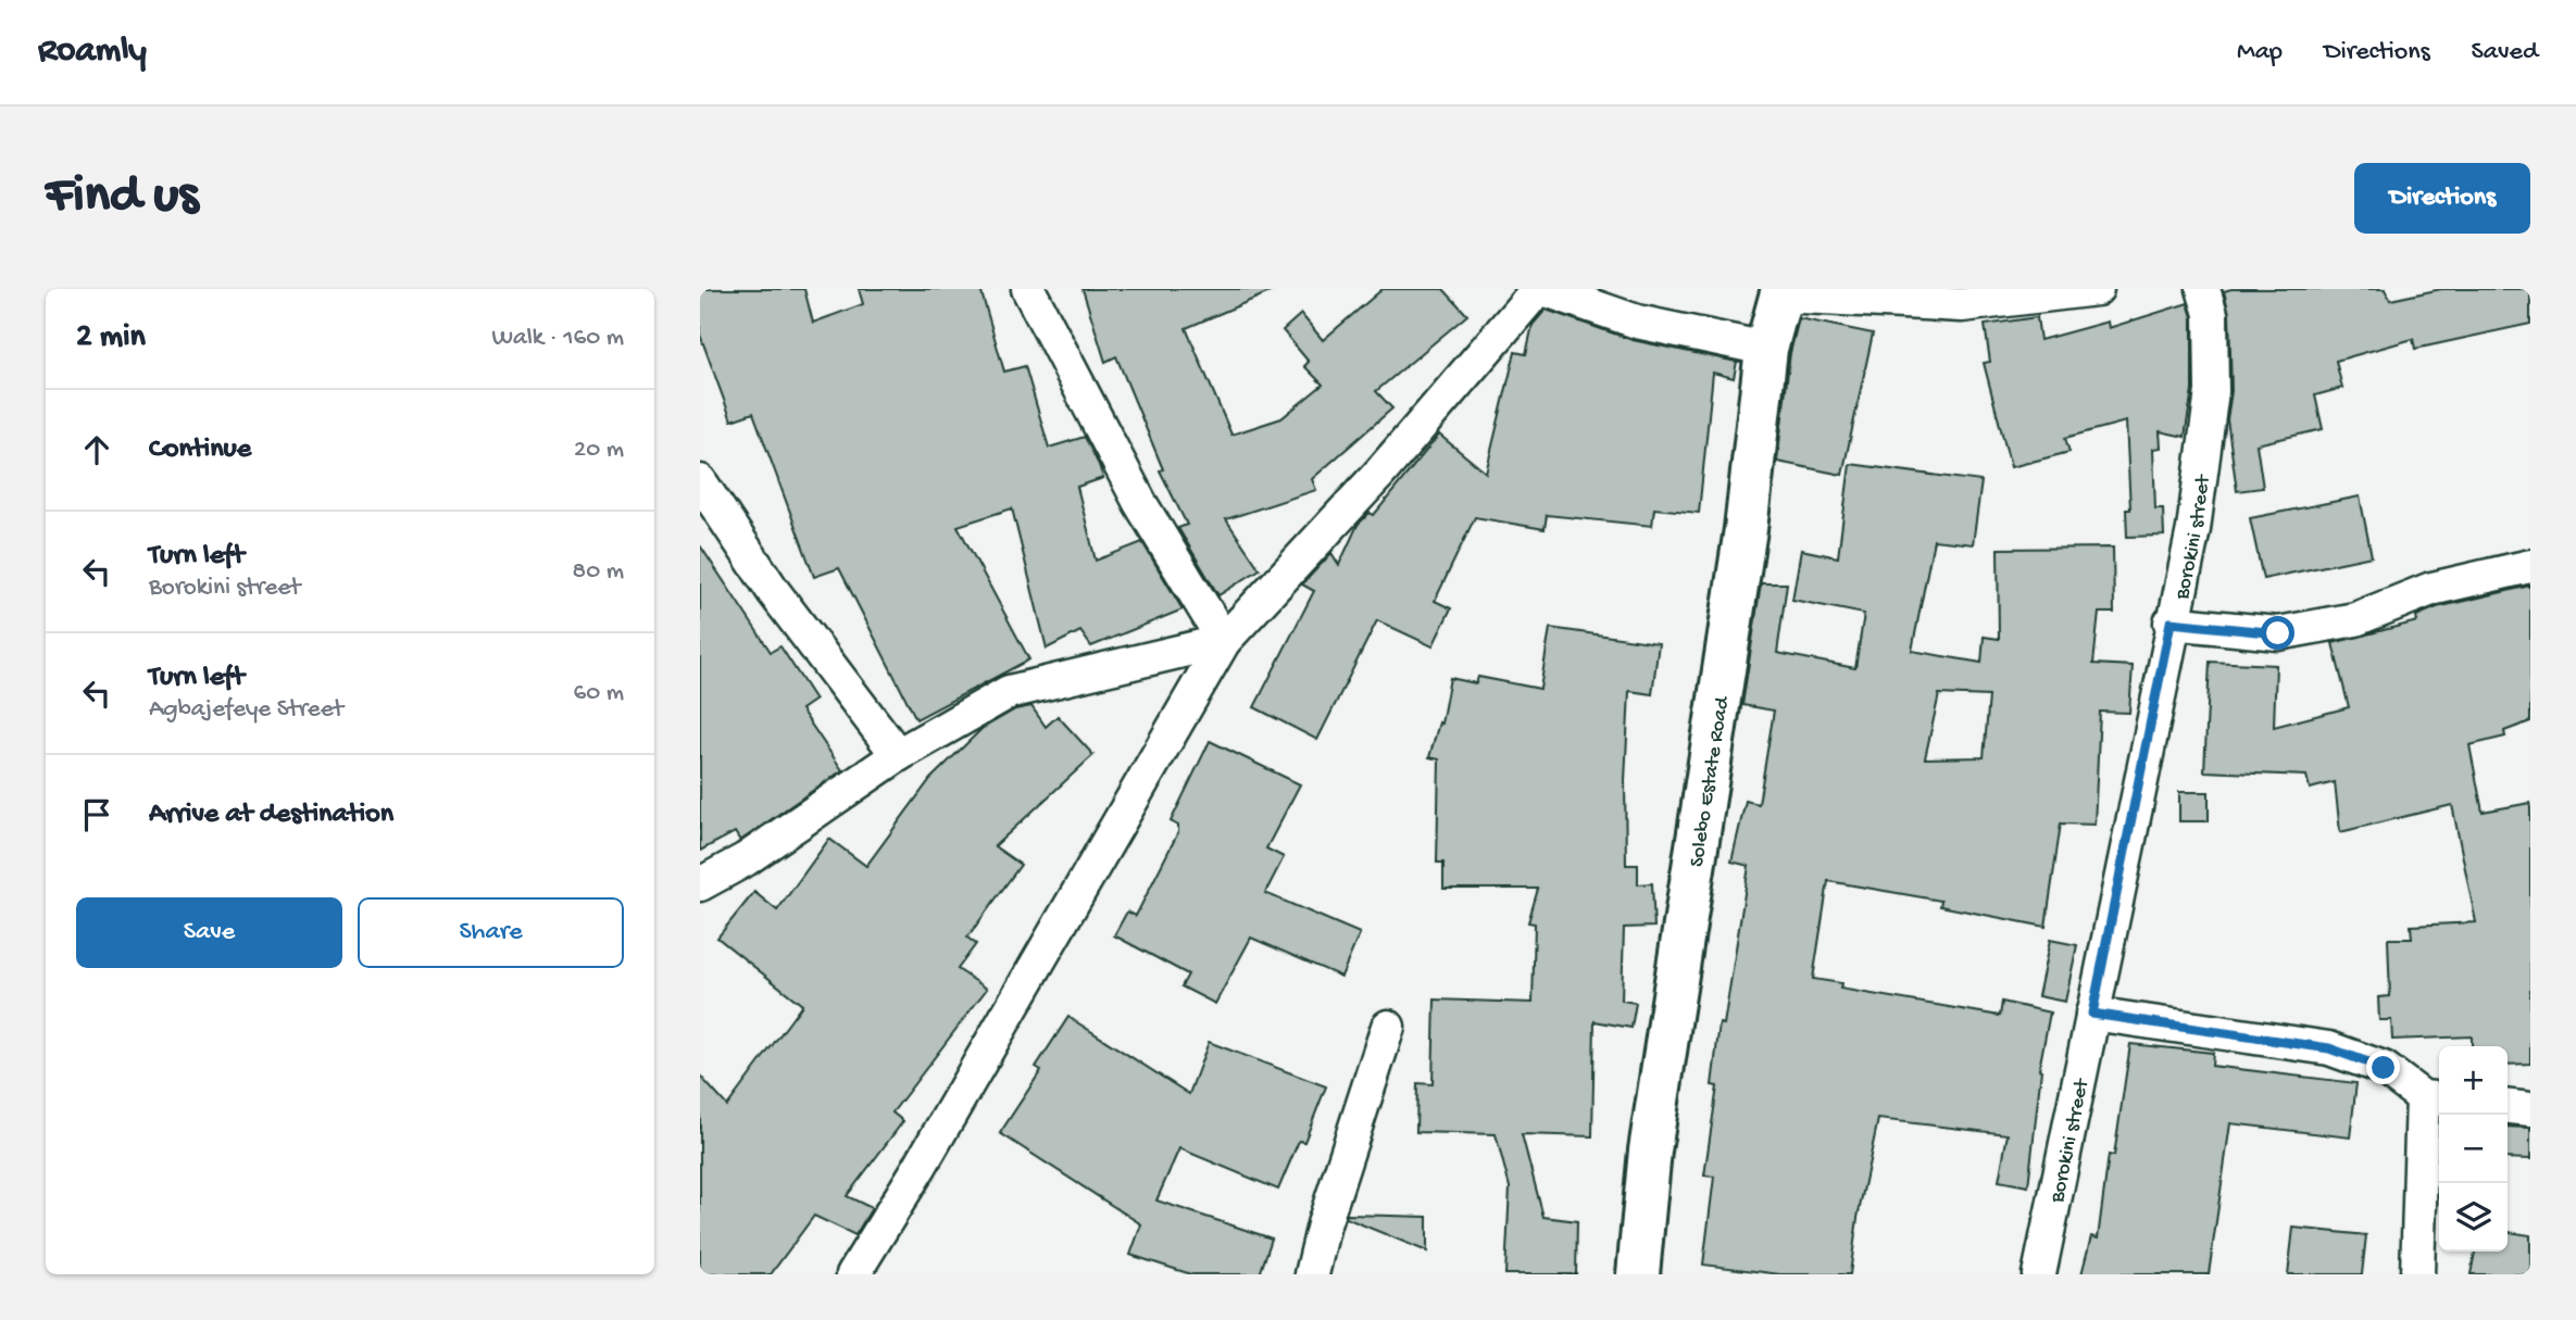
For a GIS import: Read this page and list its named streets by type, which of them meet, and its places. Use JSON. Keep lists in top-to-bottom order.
{
  "streets": {
    "street": ["Borokini street", "Solebo Estate Road"]
  },
  "page": {
    "header": "Roamly",
    "nav": ["Map", "Directions", "Saved"],
    "buttons": [
      "Directions",
      ["Save", "Share"]
    ],
    "title": "Find us",
    "heading": ["2 min", "Walk · 160 m"],
    "list": [
      ["Continue", "20 m"],
      ["Turn left", "Borokini street", "80 m"],
      ["Turn left", "Agbajefeye Street", "60 m"],
      "Arrive at destination"
    ],
    "map_buttons": ["+", "−"]
  }
}
